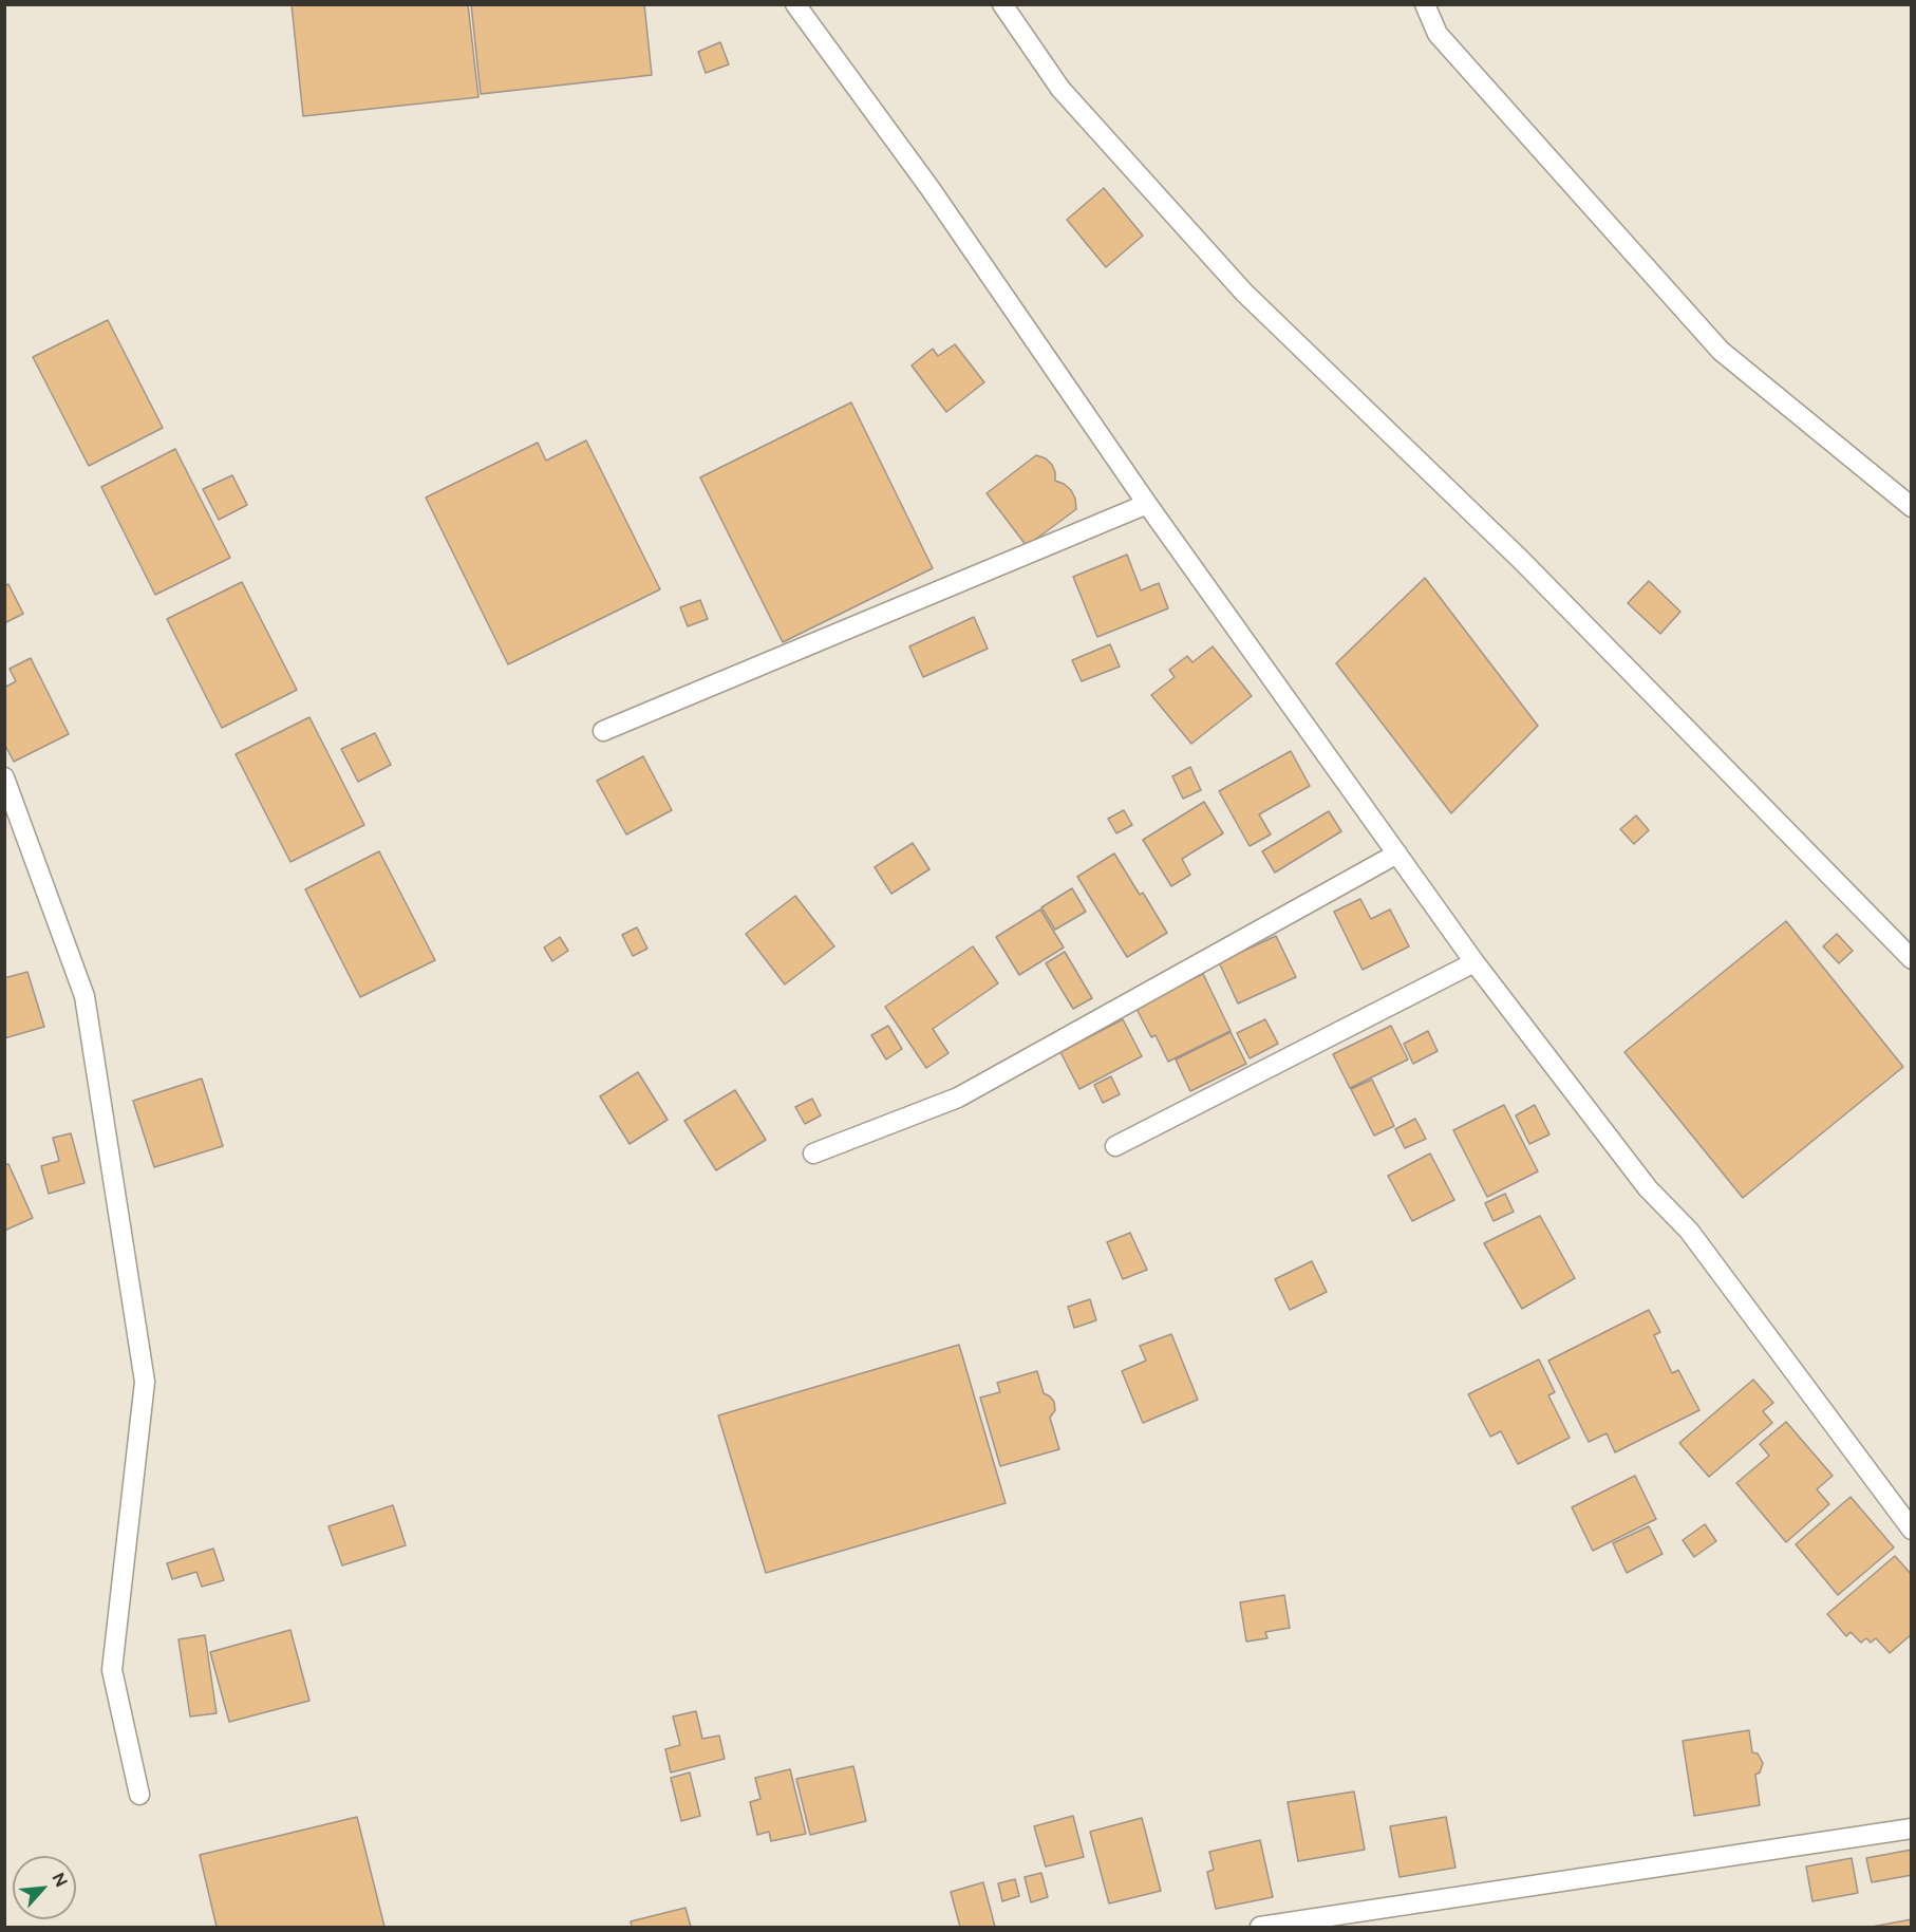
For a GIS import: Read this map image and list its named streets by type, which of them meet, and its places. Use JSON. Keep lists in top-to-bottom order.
{
  "north": "top right"
}
